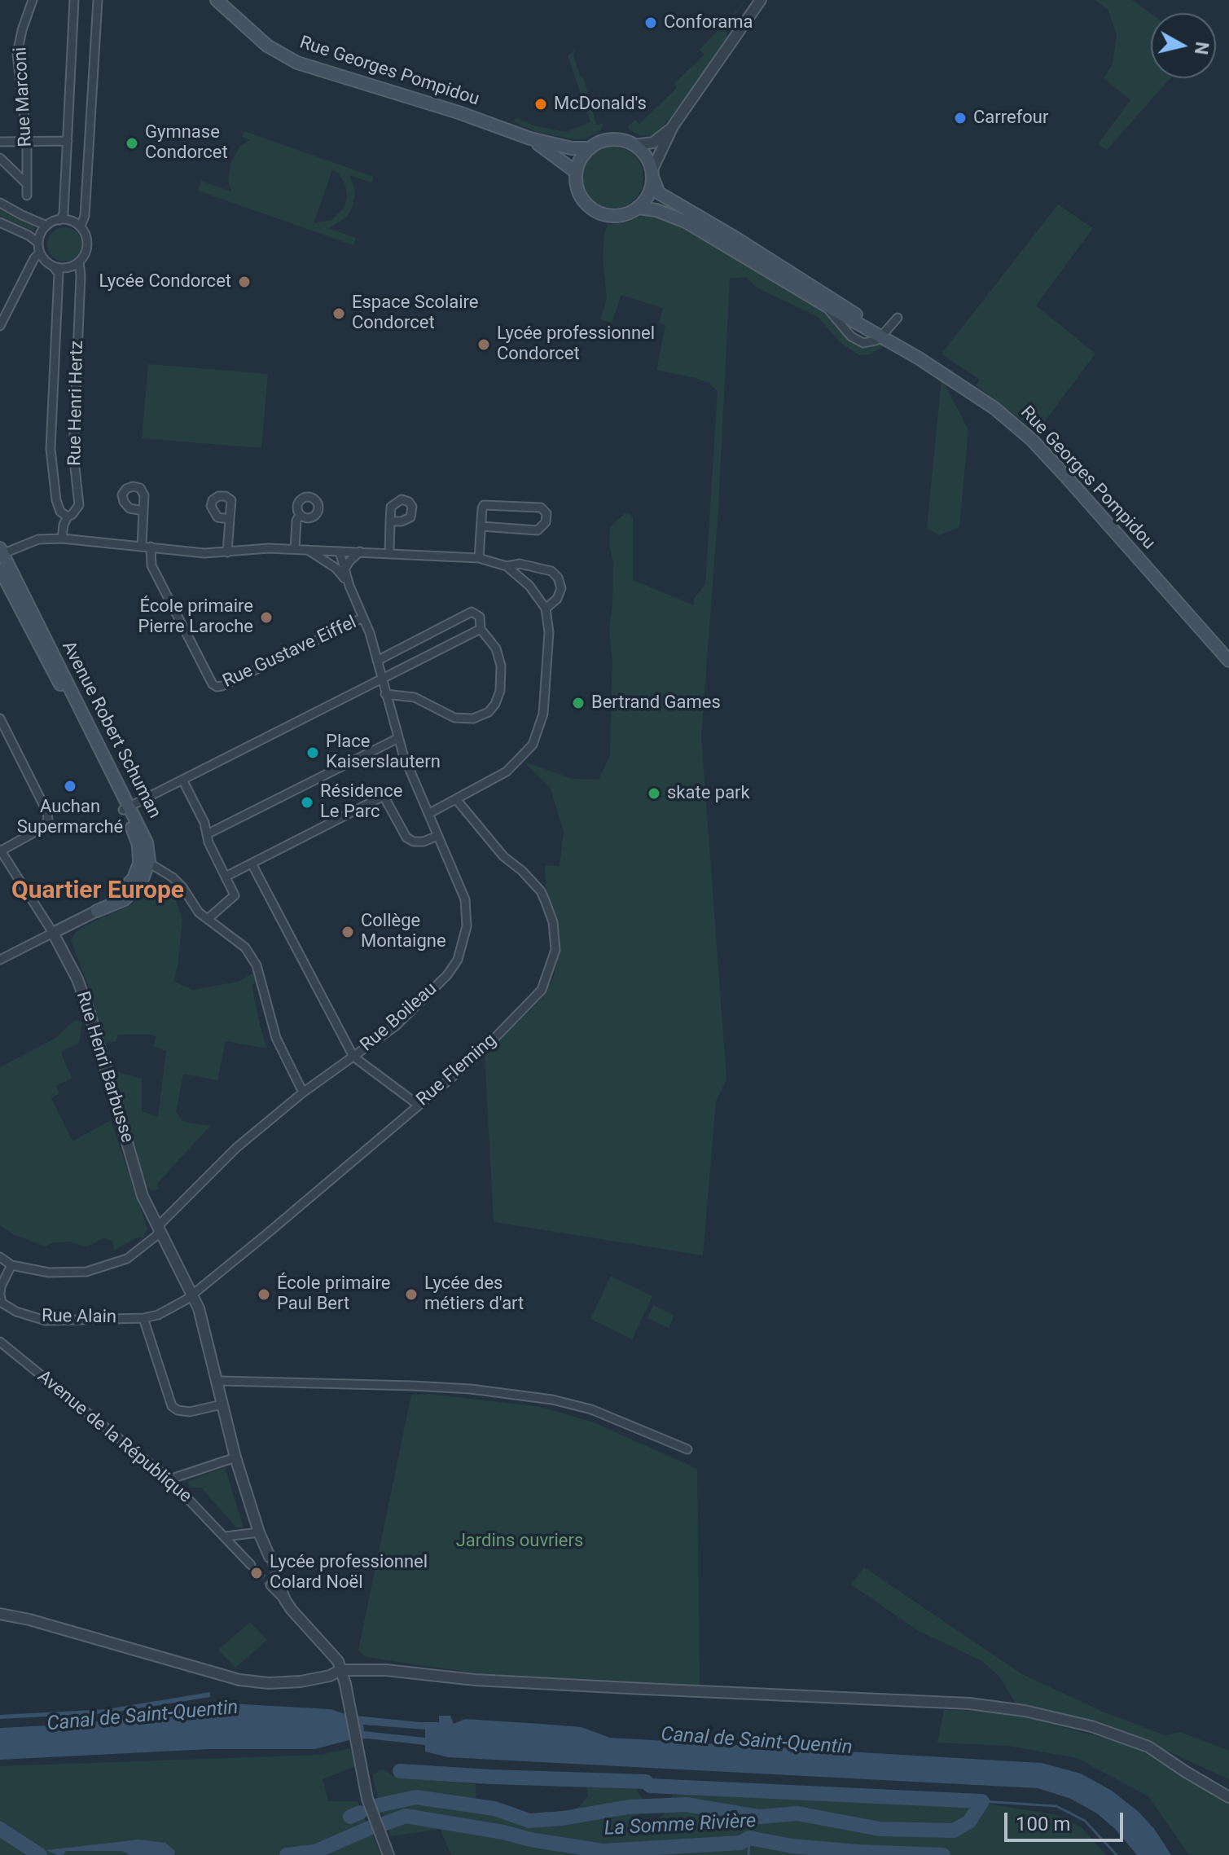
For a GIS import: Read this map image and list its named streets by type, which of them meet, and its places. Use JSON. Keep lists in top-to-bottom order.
{
  "streets": {
    "main road": ["Rue Georges Pompidou", "Avenue Robert Schuman"],
    "street": [
      "Rue Marconi",
      "Rue Henri Hertz",
      "Rue Gustave Eiffel",
      "Rue Boileau",
      "Rue Henri Barbusse",
      "Rue Fleming",
      "Rue Alain",
      "Avenue de la République"
    ]
  },
  "crossings": [
    ["Rue Gustave Eiffel", "Rue Boileau"],
    ["Rue Boileau", "Rue Henri Barbusse"],
    ["Rue Boileau", "Rue Alain"],
    ["Rue Henri Barbusse", "Rue Fleming"],
    ["Rue Henri Barbusse", "Rue Alain"],
    ["Rue Fleming", "Rue Alain"]
  ],
  "districts": ["Quartier Europe"],
  "water": ["Canal de Saint-Quentin", "La Somme Rivière"],
  "parks": ["Jardins ouvriers"],
  "places": [
    "Conforama",
    "McDonald's",
    "Carrefour",
    "Gymnase Condorcet",
    "Lycée Condorcet",
    "Espace Scolaire Condorcet",
    "Lycée professionnel Condorcet",
    "École primaire Pierre Laroche",
    "Bertrand Games",
    "Place Kaiserslautern",
    "Auchan Supermarché",
    "skate park",
    "Résidence Le Parc",
    "Collège Montaigne",
    "École primaire Paul Bert",
    "Lycée des métiers d'art",
    "Lycée professionnel Colard Noël"
  ],
  "scale_bar": "100 m",
  "north": "right"
}
